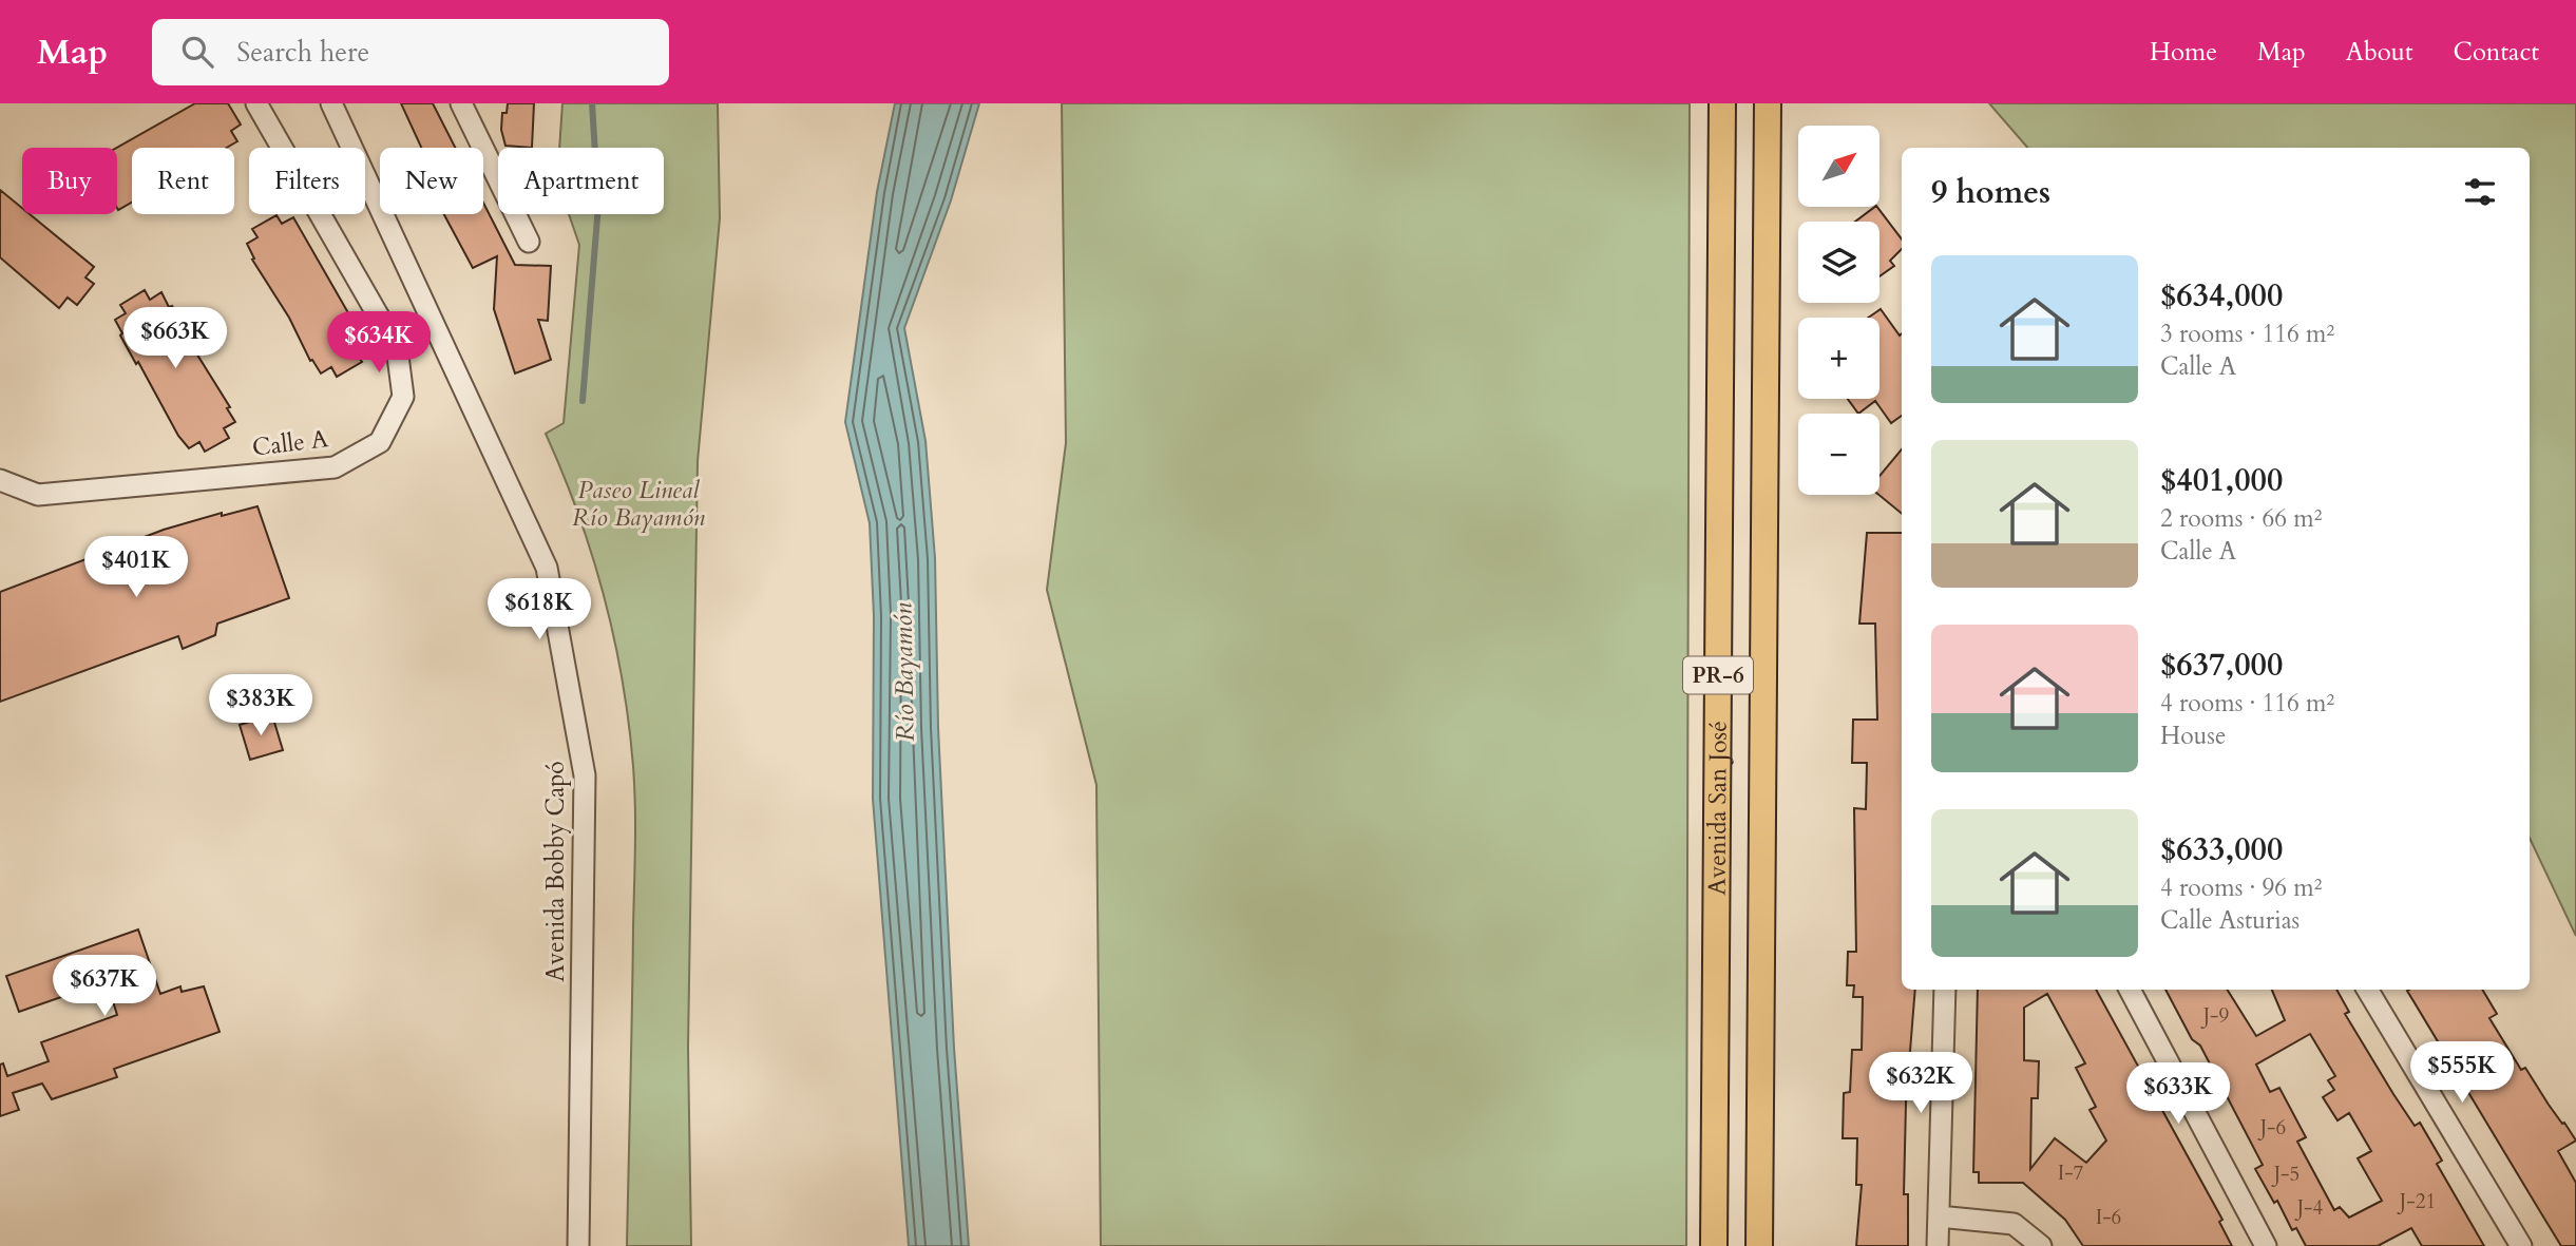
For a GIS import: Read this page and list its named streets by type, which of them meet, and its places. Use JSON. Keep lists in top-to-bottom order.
{
  "streets": {
    "main road": ["PR-6", "Avenida San José"],
    "street": ["Calle A", "Avenida Bobby Capó"]
  },
  "water": ["Río Bayamón"],
  "parks": ["Paseo Lineal Río Bayamón"],
  "house_numbers": [
    "J-9",
    "J-6",
    "I-7",
    "J-5",
    "J-21",
    "J-4",
    "I-6"
  ],
  "north": "top right",
  "page": {
    "header": "Map",
    "search": "Search here",
    "nav": [
      "Home",
      "Map",
      "About",
      "Contact"
    ],
    "map_buttons": ["+", "−"],
    "chip": [
      "Buy",
      "Rent",
      "Filters",
      "New",
      "Apartment"
    ],
    "heading": "9 homes",
    "list": [
      {
        "name": "$634,000",
        "note": "3 rooms · 116 m² · Calle A"
      },
      {
        "name": "$401,000",
        "note": "2 rooms · 66 m² · Calle A"
      },
      {
        "name": "$637,000",
        "note": "4 rooms · 116 m² · House"
      },
      {
        "name": "$633,000",
        "note": "4 rooms · 96 m² · Calle Asturias"
      }
    ],
    "price": [
      "$663K",
      "$634K",
      "$401K",
      "$618K",
      "$383K",
      "$637K",
      "$555K",
      "$632K",
      "$633K"
    ]
  }
}
